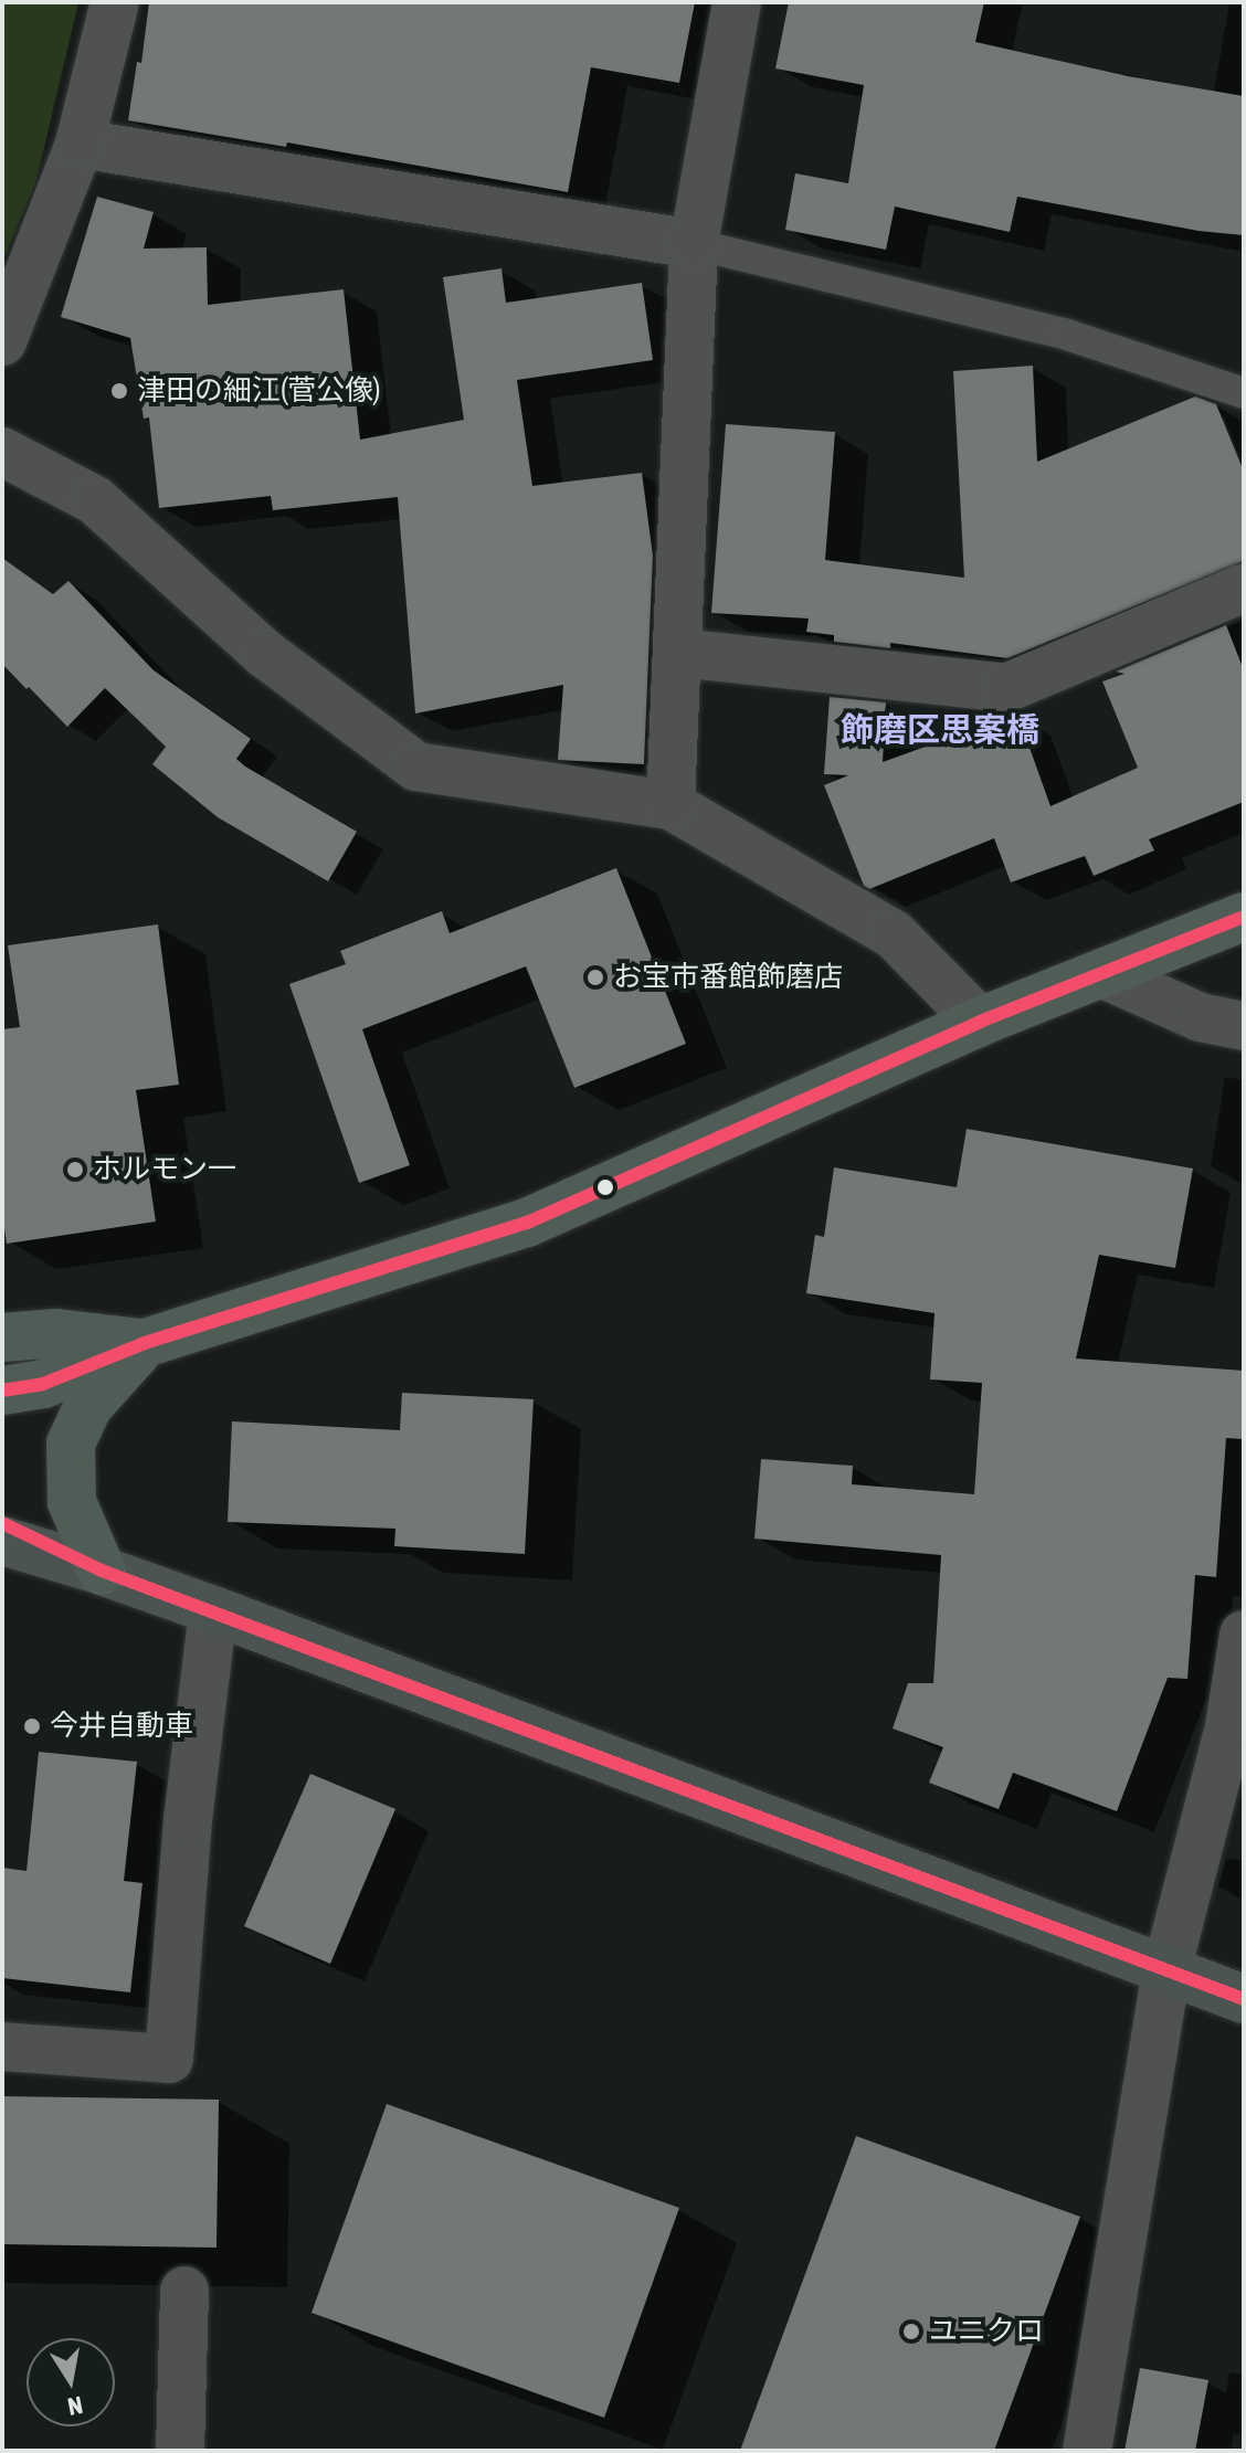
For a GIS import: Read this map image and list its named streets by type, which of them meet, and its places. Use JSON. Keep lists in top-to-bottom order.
{
  "districts": ["飾磨区思案橋"],
  "places": [
    "津田の細江(菅公像)",
    "お宝市番館飾磨店",
    "ホルモン一",
    "今井自動車",
    "ユニクロ"
  ],
  "north": "bottom"
}
